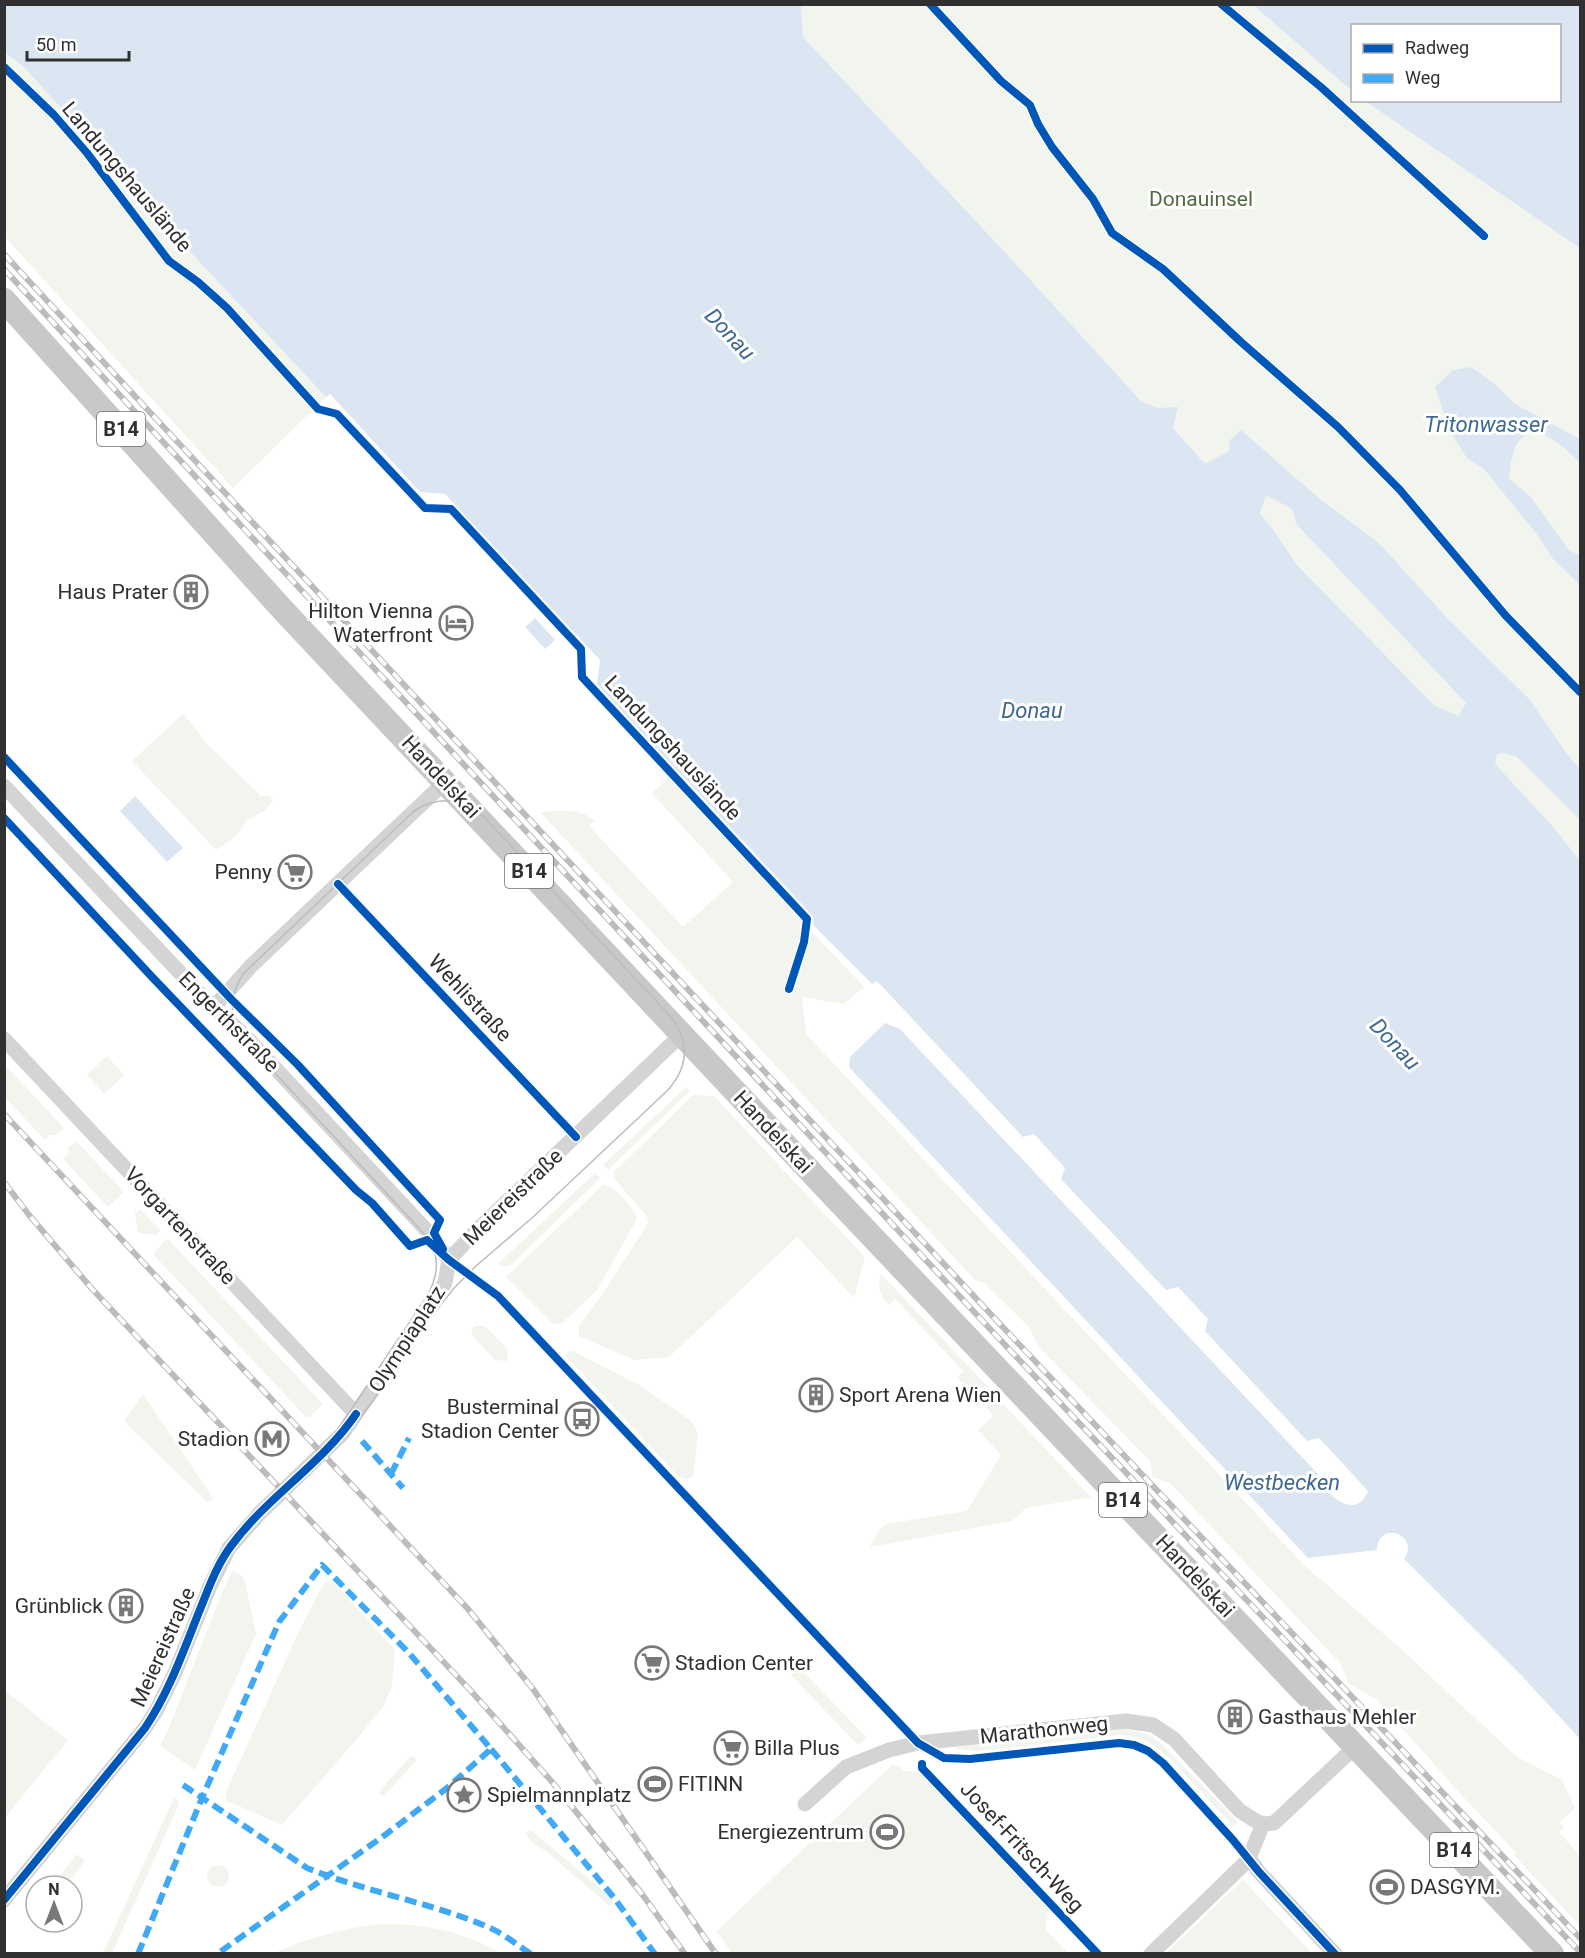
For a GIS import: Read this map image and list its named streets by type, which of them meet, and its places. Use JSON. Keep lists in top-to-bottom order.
{
  "streets": {
    "main road": ["B14", "Handelskai"],
    "street": [
      "Engerthstraße",
      "Meiereistraße",
      "Vorgartenstraße",
      "Olympiaplatz",
      "Marathonweg"
    ],
    "cycle path": ["Landungshauslände", "Wehlistraße", "Josef-Fritsch-Weg"]
  },
  "crossings": [
    ["Handelskai", "Meiereistraße"],
    ["Engerthstraße", "Meiereistraße"],
    ["Engerthstraße", "Olympiaplatz"],
    ["Meiereistraße", "Vorgartenstraße"],
    ["Meiereistraße", "Olympiaplatz"],
    ["Vorgartenstraße", "Olympiaplatz"]
  ],
  "water": ["Donau", "Tritonwasser", "Westbecken"],
  "parks": ["Donauinsel"],
  "places": {
    "building": [
      "Haus Prater",
      "Sport Arena Wien",
      "Grünblick",
      "Gasthaus Mehler"
    ],
    "hotel": ["Hilton Vienna Waterfront"],
    "supermarket": ["Penny", "Stadion Center", "Billa Plus"],
    "bus stop": ["Busterminal Stadion Center"],
    "metro station": ["Stadion"],
    "sports": ["FITINN", "Energiezentrum", "DASGYM."],
    "place": ["Spielmannplatz"]
  },
  "legend": ["Radweg", "Weg"],
  "scale_bar": "50 m",
  "north": "top"
}
